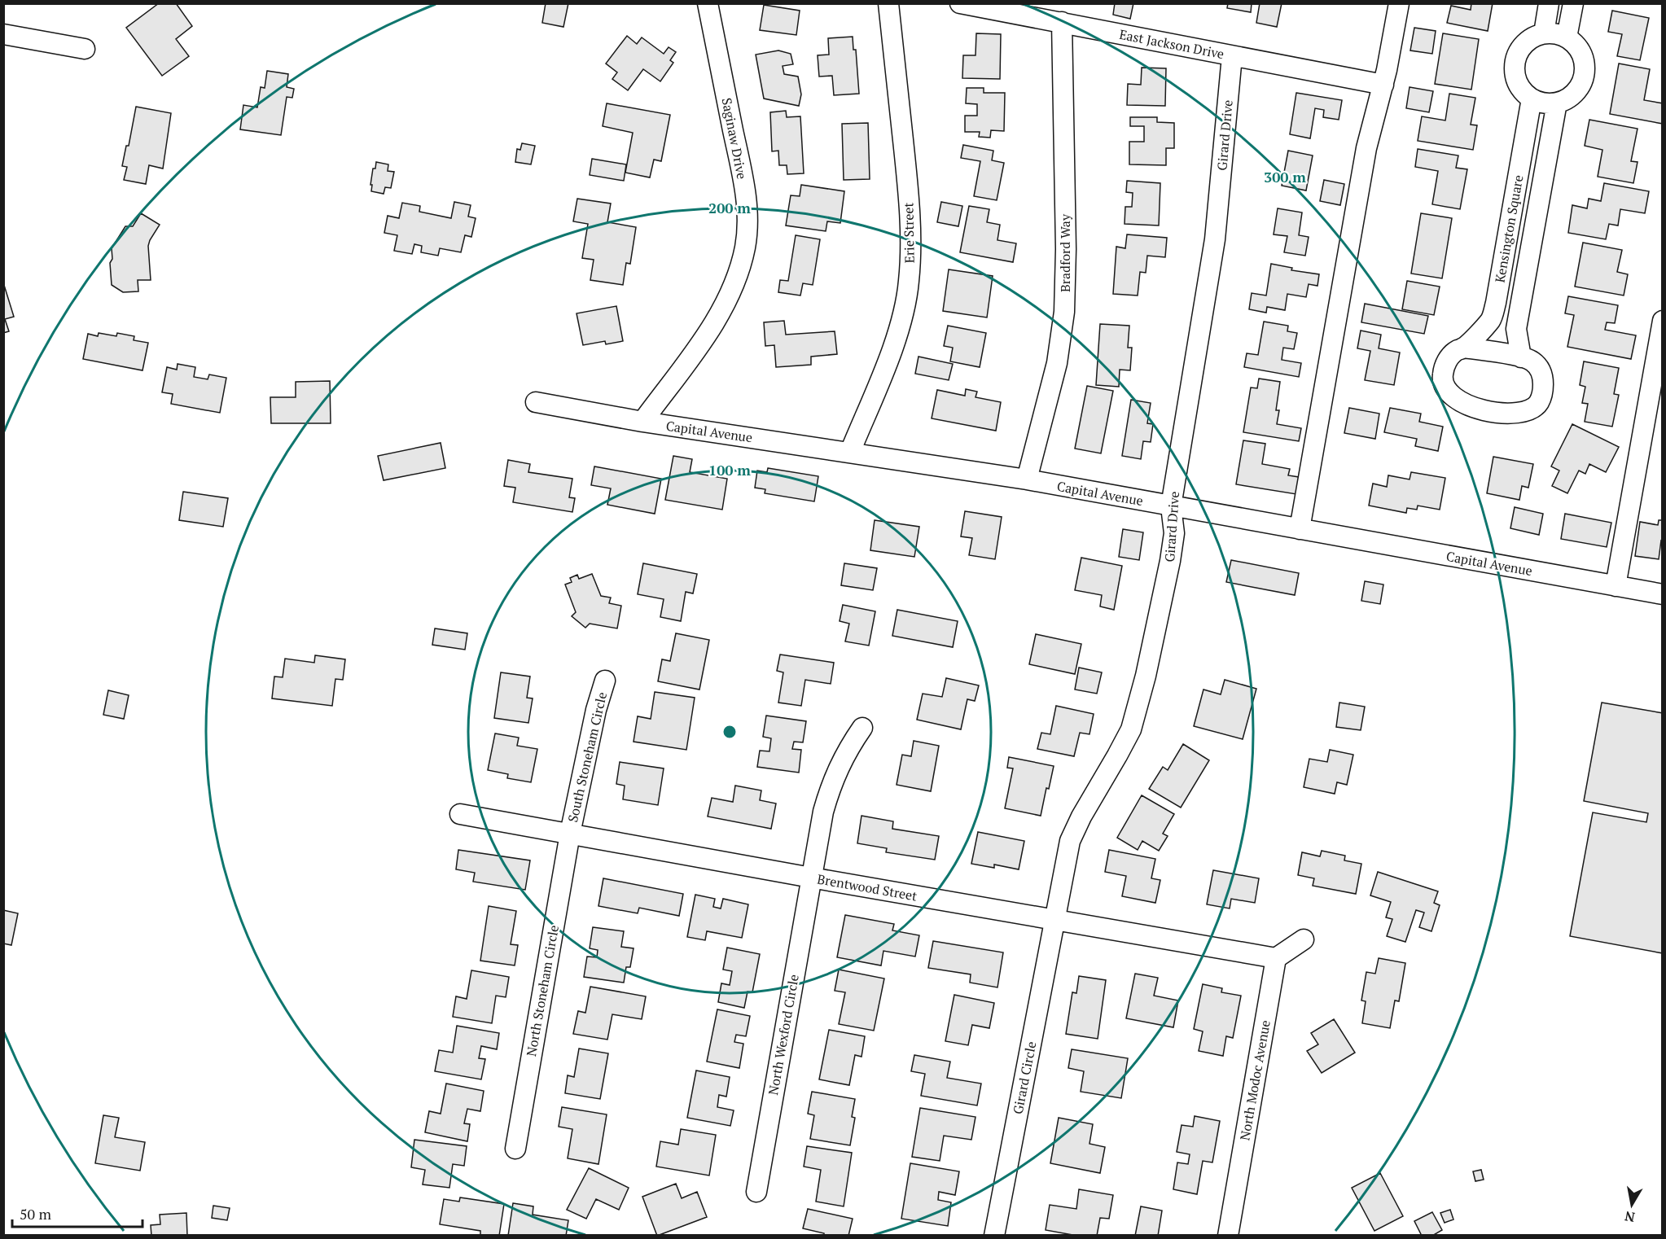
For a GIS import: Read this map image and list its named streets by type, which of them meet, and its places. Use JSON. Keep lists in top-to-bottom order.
{
  "streets": {
    "street": [
      "East Jackson Drive",
      "Girard Drive",
      "Saginaw Drive",
      "Kensington Square",
      "Erie Street",
      "Bradford Way",
      "Capital Avenue",
      "South Stoneham Circle",
      "Brentwood Street",
      "North Stoneham Circle",
      "North Wexford Circle",
      "Girard Circle",
      "North Modoc Avenue"
    ]
  },
  "crossings": [
    ["East Jackson Drive", "Girard Drive"],
    ["East Jackson Drive", "Bradford Way"],
    ["Girard Drive", "Capital Avenue"],
    ["Girard Drive", "Brentwood Street"],
    ["Girard Drive", "Girard Circle"],
    ["Saginaw Drive", "Capital Avenue"],
    ["Erie Street", "Capital Avenue"],
    ["Bradford Way", "Capital Avenue"],
    ["South Stoneham Circle", "Brentwood Street"],
    ["South Stoneham Circle", "North Stoneham Circle"],
    ["Brentwood Street", "North Stoneham Circle"],
    ["Brentwood Street", "North Wexford Circle"],
    ["Brentwood Street", "Girard Circle"],
    ["Brentwood Street", "North Modoc Avenue"]
  ],
  "scale_bar": "50 m",
  "north": "bottom",
  "rings": ["300 m", "200 m", "100 m"]
}
